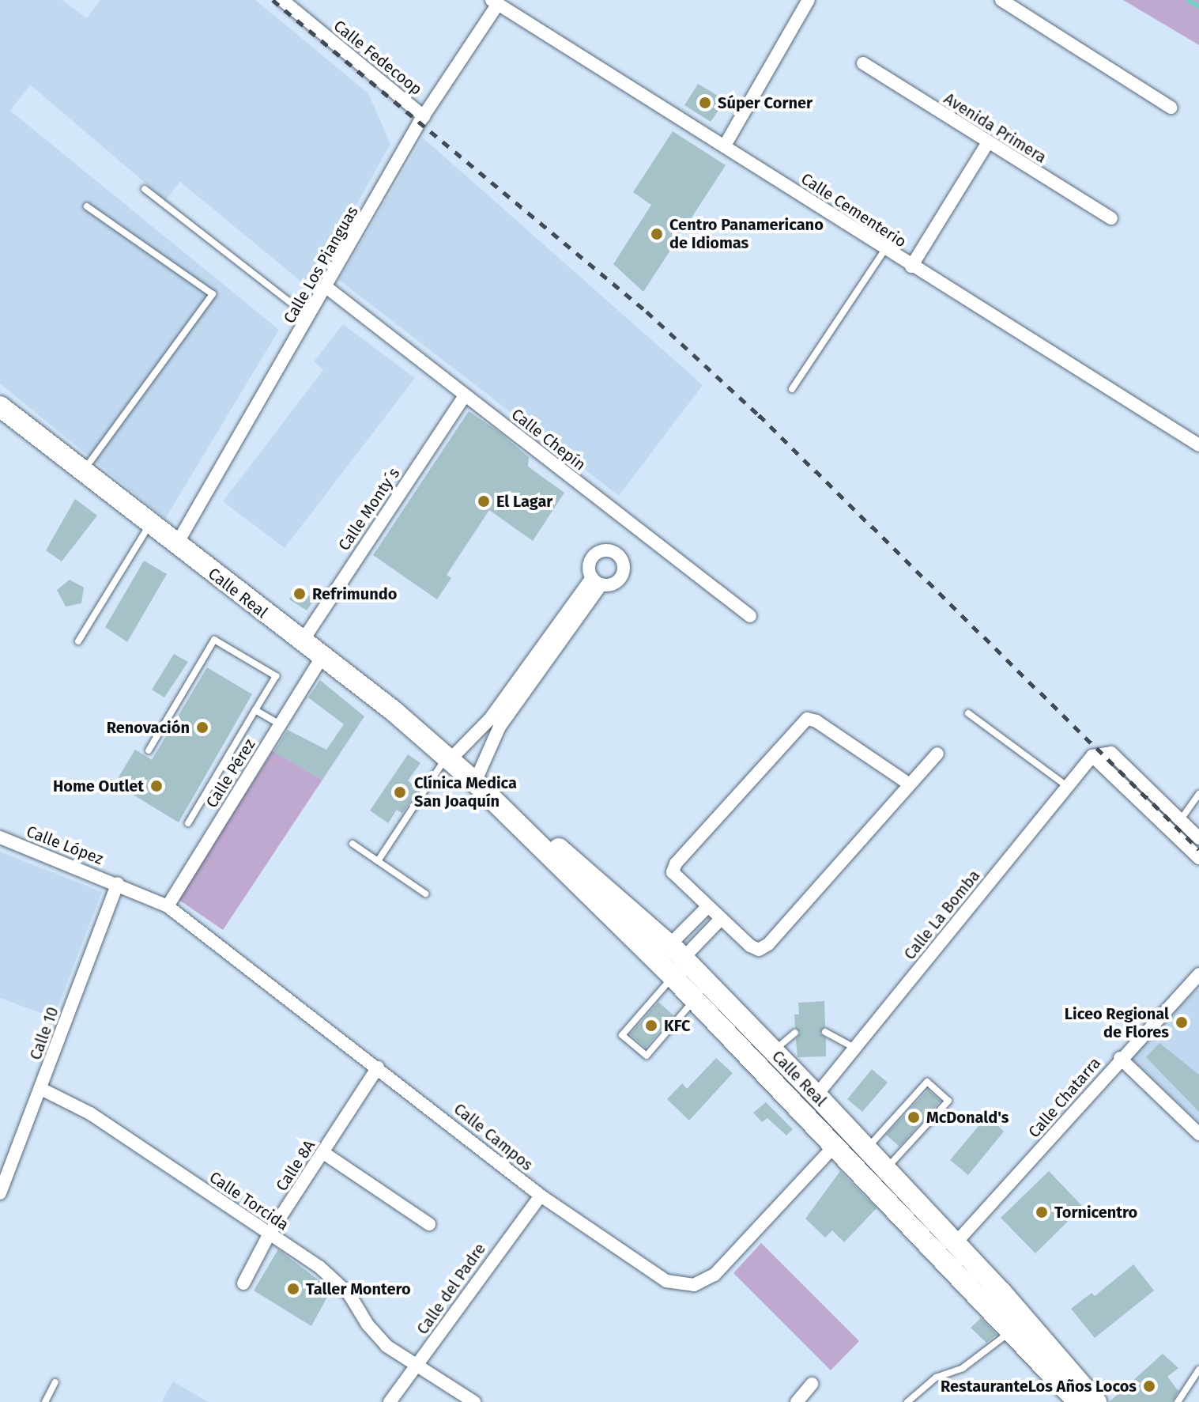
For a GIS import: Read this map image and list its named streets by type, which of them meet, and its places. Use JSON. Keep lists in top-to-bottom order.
{
  "streets": {
    "main road": ["Calle Real"],
    "street": [
      "Calle Fedecoop",
      "Avenida Primera",
      "Calle Cementerio",
      "Calle Los Pianguas",
      "Calle Chepín",
      "Calle Monty´s",
      "Calle Pérez",
      "Calle López",
      "Calle La Bomba",
      "Calle 10",
      "Calle Chatarra",
      "Calle Campos",
      "Calle 8A",
      "Calle Torcida",
      "Calle del Padre"
    ]
  },
  "crossings": [
    ["Calle Fedecoop", "Calle Los Pianguas"],
    ["Calle Cementerio", "Calle Los Pianguas"],
    ["Calle Los Pianguas", "Calle Chepín"],
    ["Calle Los Pianguas", "Calle Real"],
    ["Calle Chepín", "Calle Monty´s"],
    ["Calle Monty´s", "Calle Real"],
    ["Calle Real", "Calle Pérez"],
    ["Calle Real", "Calle La Bomba"],
    ["Calle Real", "Calle Chatarra"],
    ["Calle Real", "Calle Campos"],
    ["Calle Pérez", "Calle Campos"],
    ["Calle López", "Calle 10"],
    ["Calle López", "Calle Campos"],
    ["Calle 10", "Calle Campos"],
    ["Calle 10", "Calle Torcida"],
    ["Calle Campos", "Calle 8A"],
    ["Calle Campos", "Calle del Padre"],
    ["Calle 8A", "Calle Torcida"],
    ["Calle Torcida", "Calle del Padre"]
  ],
  "places": [
    "Súper Corner",
    "Centro Panamericano de Idiomas",
    "El Lagar",
    "Refrimundo",
    "Renovación",
    "Home Outlet",
    "Clínica Medica San Joaquín",
    "Liceo Regional de Flores",
    "KFC",
    "McDonald's",
    "Tornicentro",
    "Taller Montero",
    "RestauranteLos Años Locos"
  ]
}
